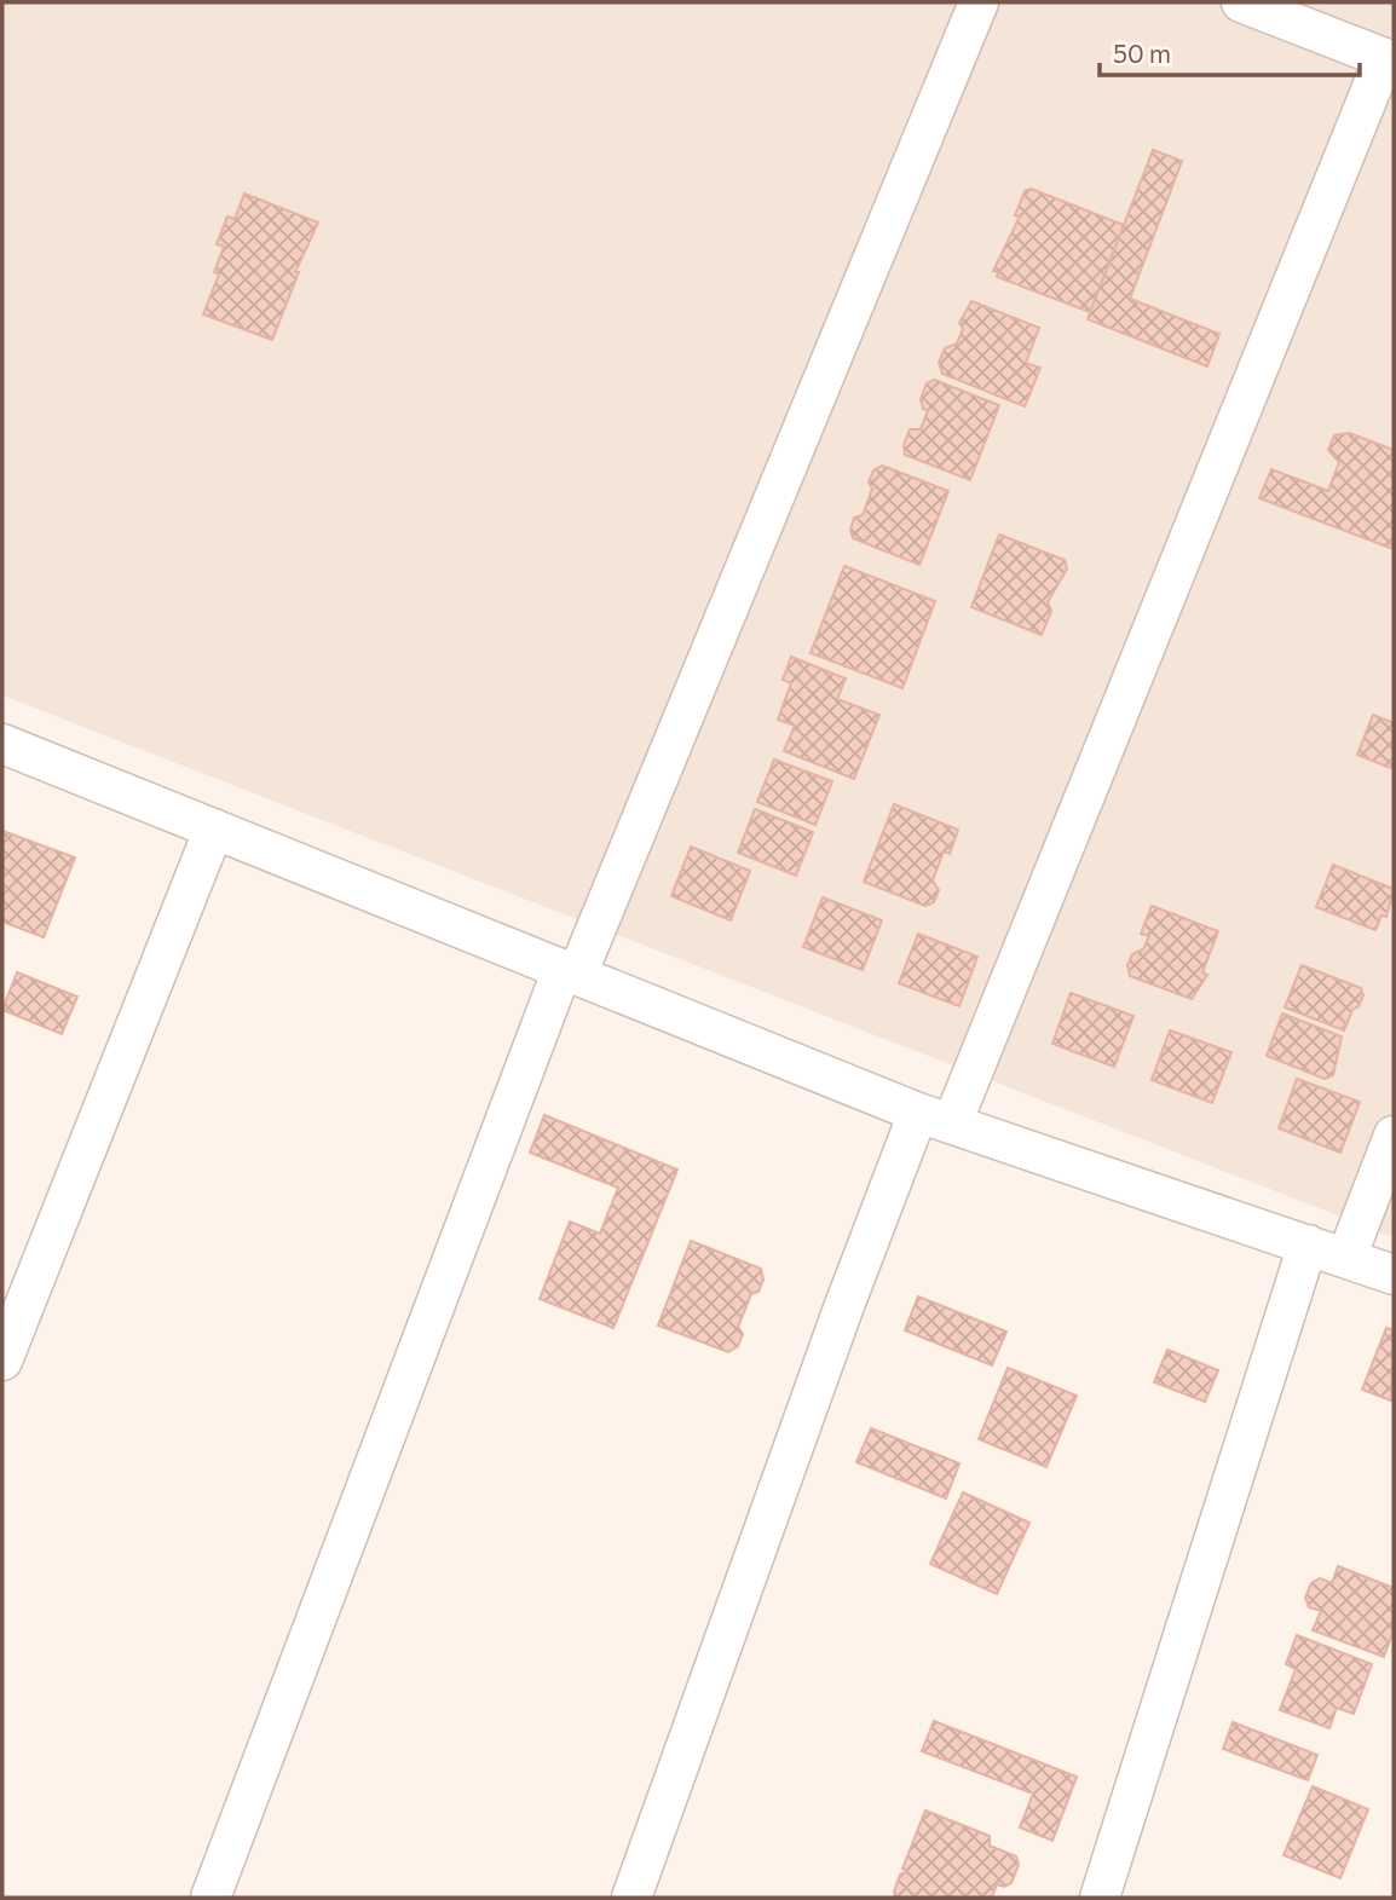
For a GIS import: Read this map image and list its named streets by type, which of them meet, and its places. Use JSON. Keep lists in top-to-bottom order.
{
  "scale_bar": "50 m"
}
